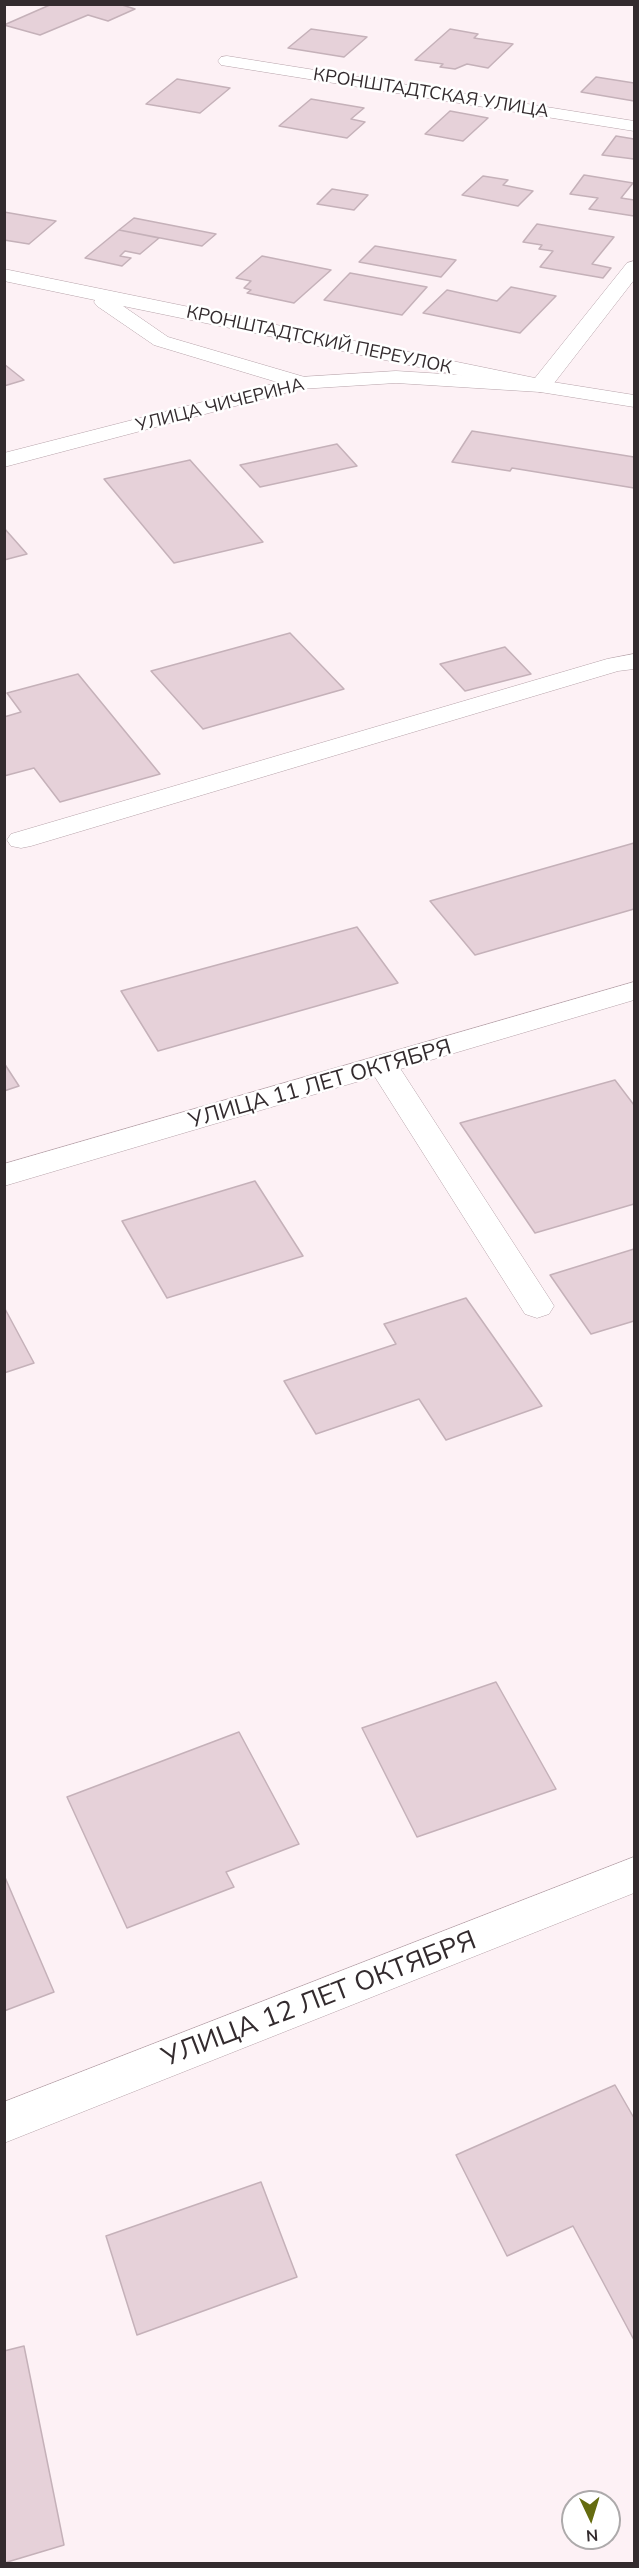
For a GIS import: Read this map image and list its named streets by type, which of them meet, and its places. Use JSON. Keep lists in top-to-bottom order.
{
  "streets": {
    "street": [
      "КРОНШТАДТСКАЯ УЛИЦА",
      "КРОНШТАДТСКИЙ ПЕРЕУЛОК",
      "УЛИЦА ЧИЧЕРИНА",
      "УЛИЦА 11 ЛЕТ ОКТЯБРЯ",
      "УЛИЦА 12 ЛЕТ ОКТЯБРЯ"
    ]
  },
  "crossings": [
    ["КРОНШТАДТСКИЙ ПЕРЕУЛОК", "УЛИЦА ЧИЧЕРИНА"]
  ],
  "north": "bottom"
}
